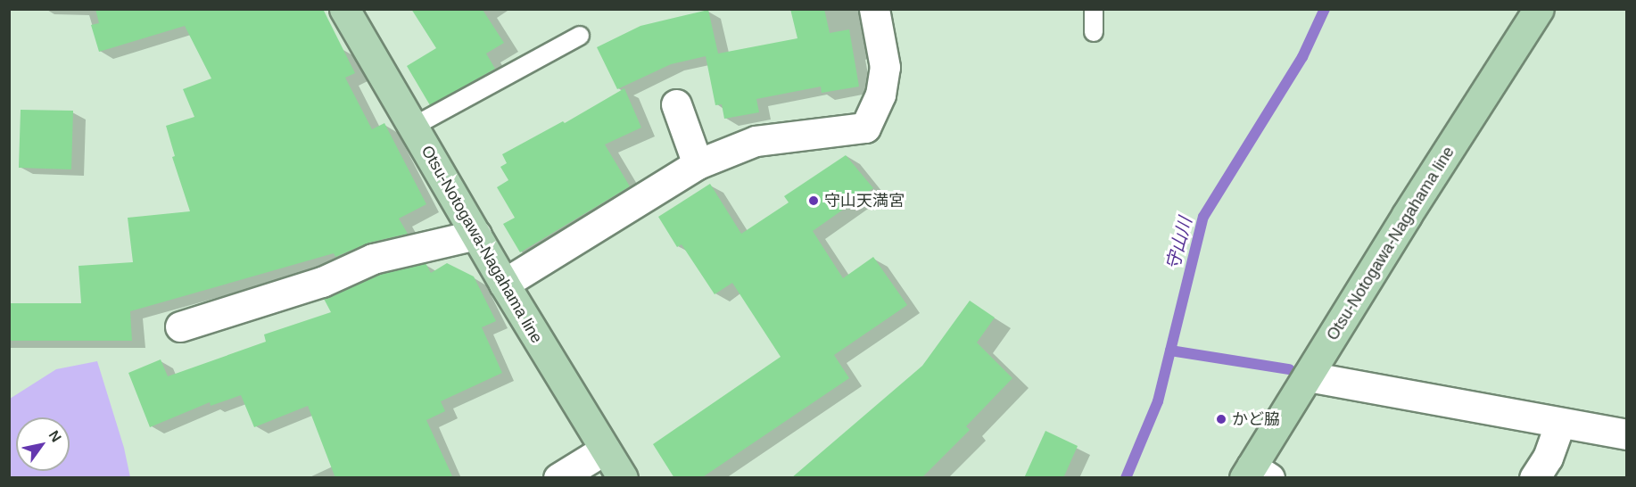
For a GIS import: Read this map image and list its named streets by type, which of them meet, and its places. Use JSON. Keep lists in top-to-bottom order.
{
  "streets": {
    "main road": ["Otsu-Notogawa-Nagahama line"]
  },
  "water": ["守山川"],
  "places": ["守山天満宮", "かど脇"],
  "north": "top right"
}
